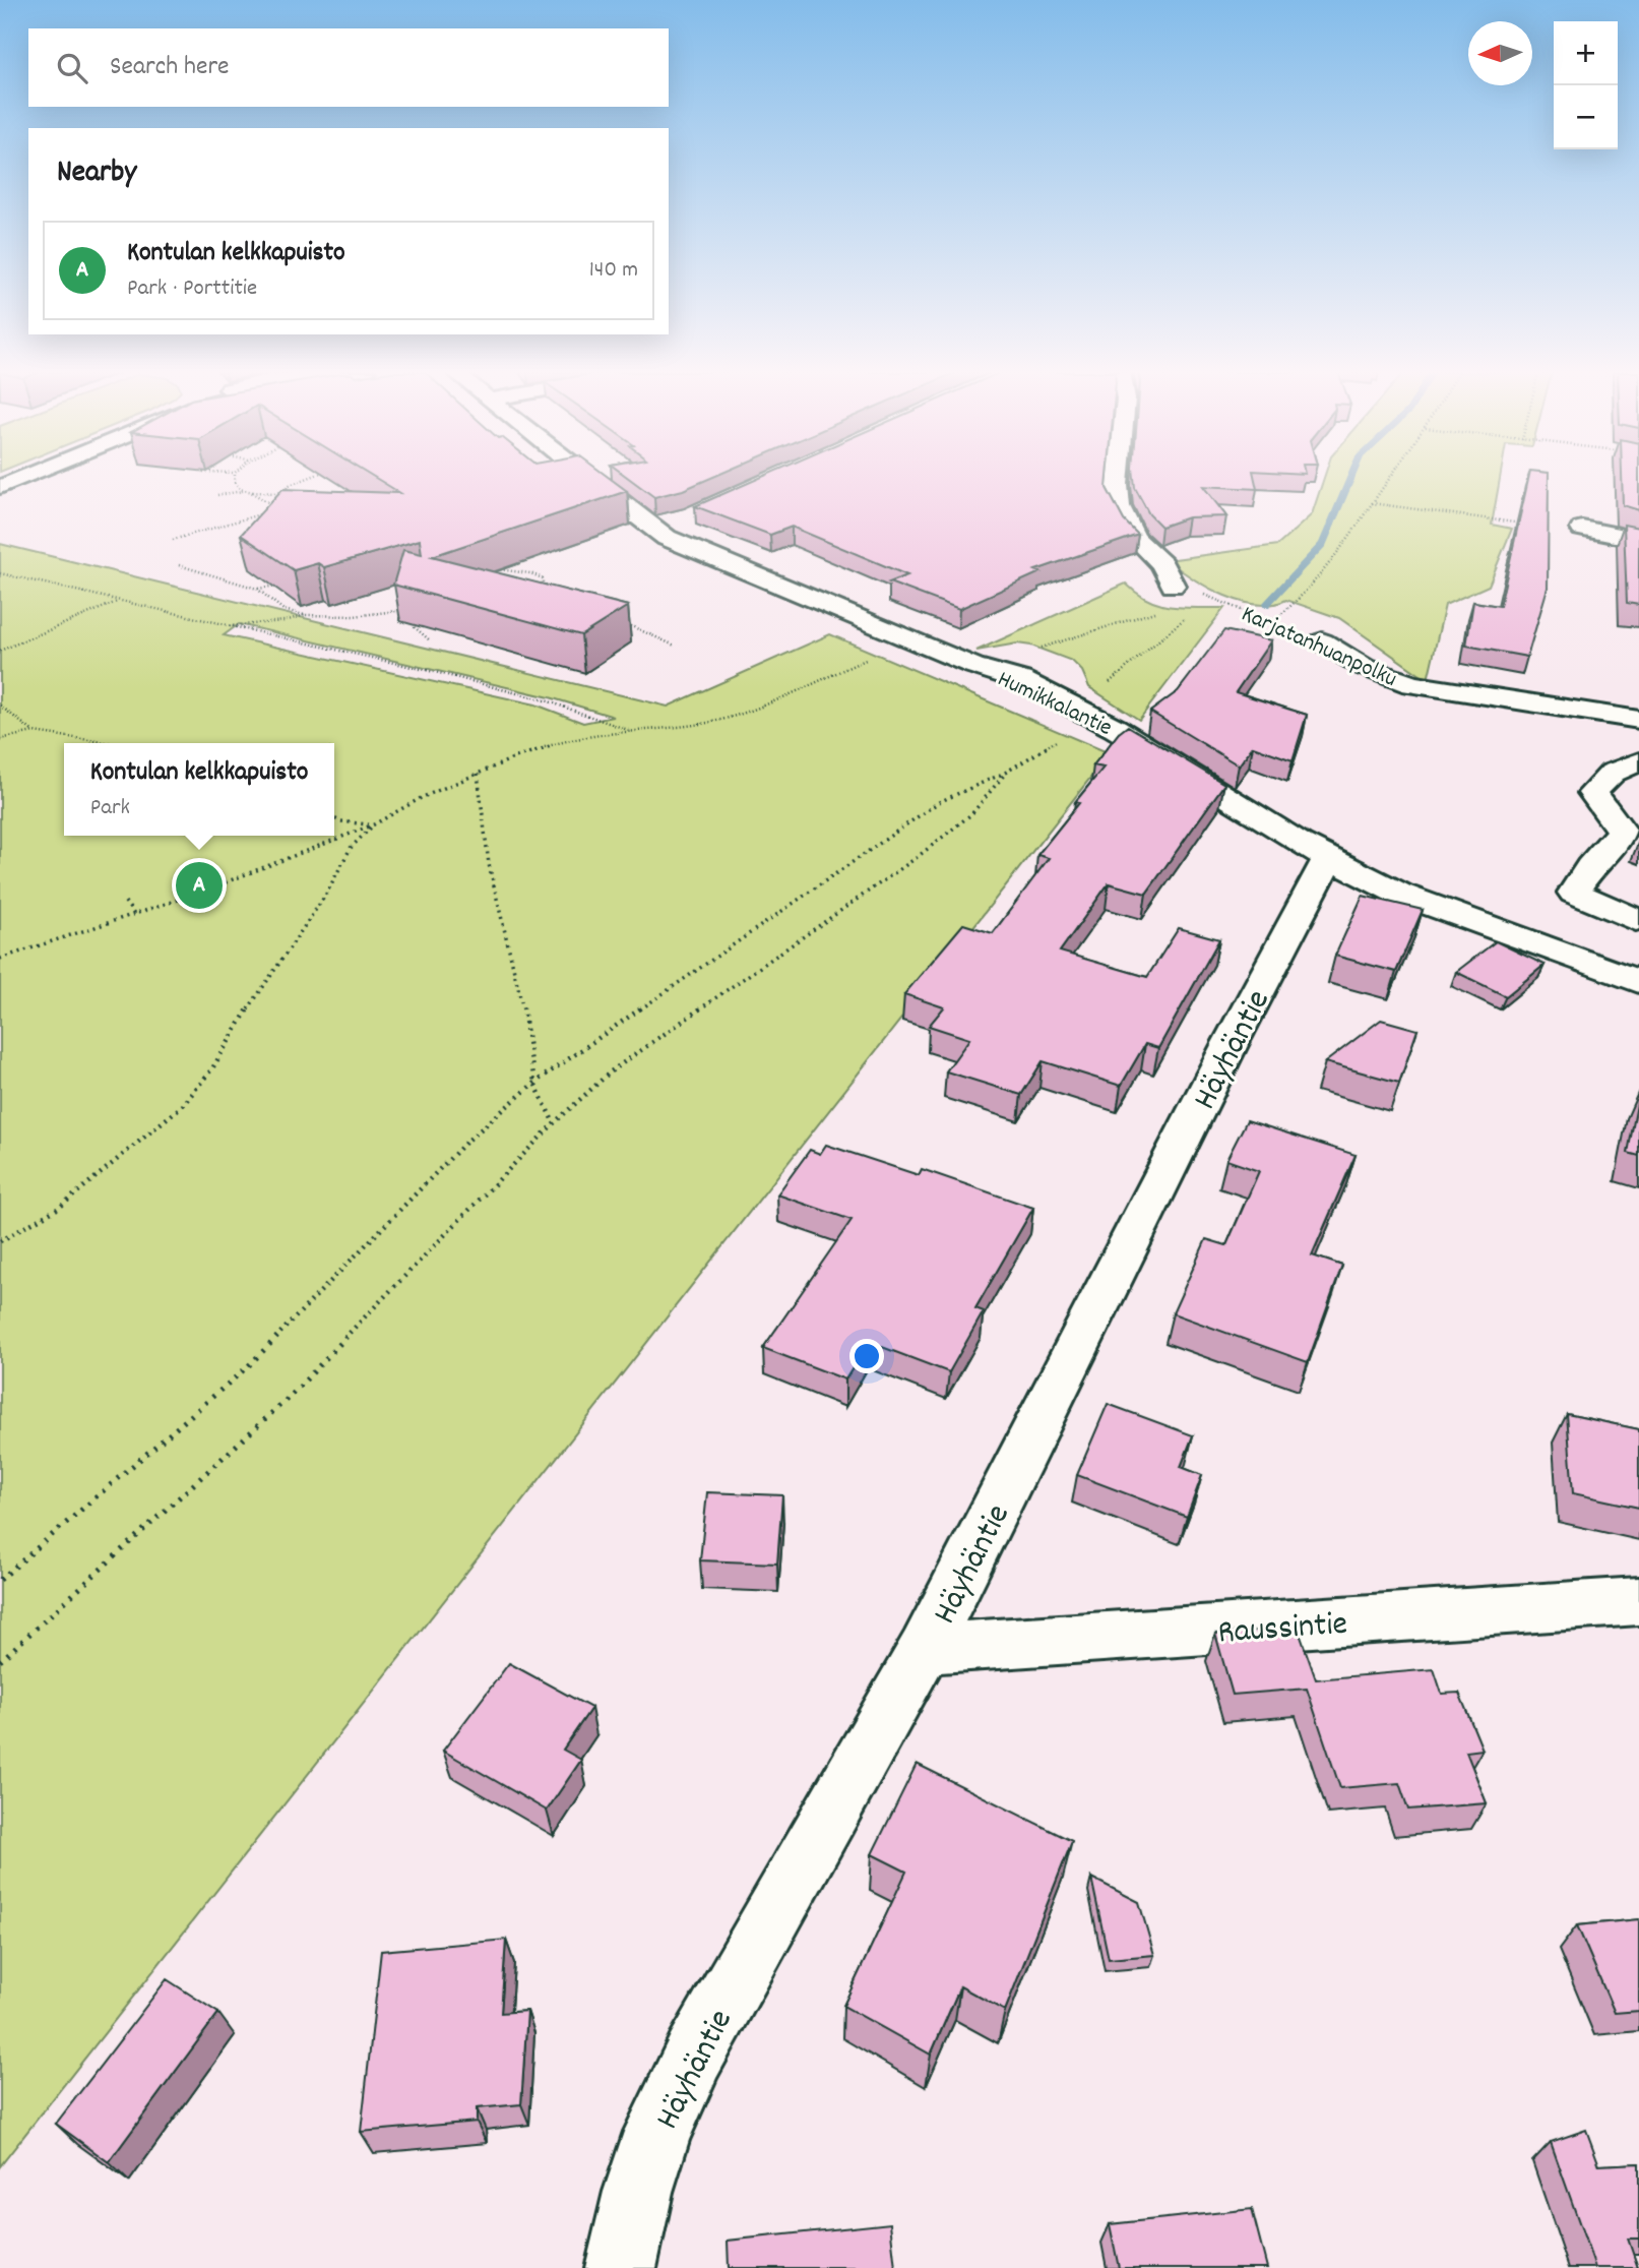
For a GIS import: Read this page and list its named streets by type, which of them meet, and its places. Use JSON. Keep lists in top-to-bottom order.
{
  "streets": {
    "street": [
      "Karjatanhuanpolku",
      "Humikkalantie",
      "Häyhäntie",
      "Raussintie"
    ]
  },
  "crossings": [
    ["Humikkalantie", "Häyhäntie"],
    ["Häyhäntie", "Raussintie"]
  ],
  "north": "left",
  "page": {
    "map_buttons": ["+", "−"],
    "search": "Search here",
    "heading": "Nearby",
    "list": [
      {
        "mark": "A",
        "name": "Kontulan kelkkapuisto",
        "note": "Park · Porttitie",
        "value": "140 m"
      }
    ],
    "popup": ["Kontulan kelkkapuisto", "Park"],
    "pins": "A"
  }
}
